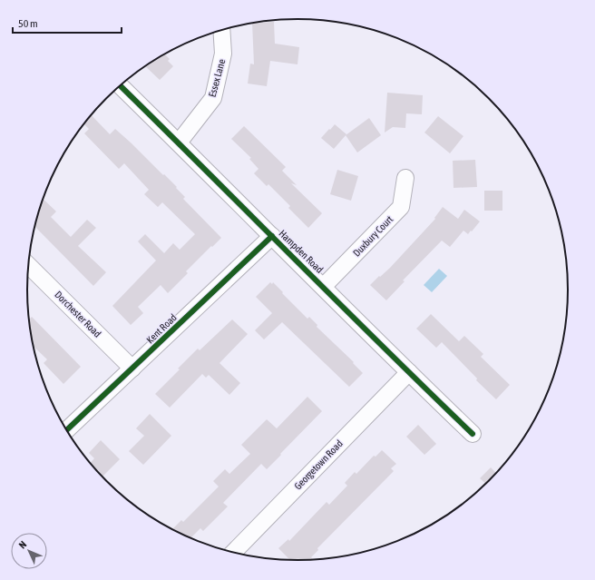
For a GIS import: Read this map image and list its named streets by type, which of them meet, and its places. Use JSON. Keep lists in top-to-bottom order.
{
  "streets": {
    "street": [
      "Essex Lane",
      "Duxbury Court",
      "Hampden Road",
      "Dorchester Road",
      "Kent Road",
      "Georgetown Road"
    ]
  },
  "crossings": [
    ["Essex Lane", "Hampden Road"],
    ["Duxbury Court", "Hampden Road"],
    ["Hampden Road", "Kent Road"],
    ["Hampden Road", "Georgetown Road"],
    ["Dorchester Road", "Kent Road"]
  ],
  "scale_bar": "50 m",
  "north": "top left"
}
